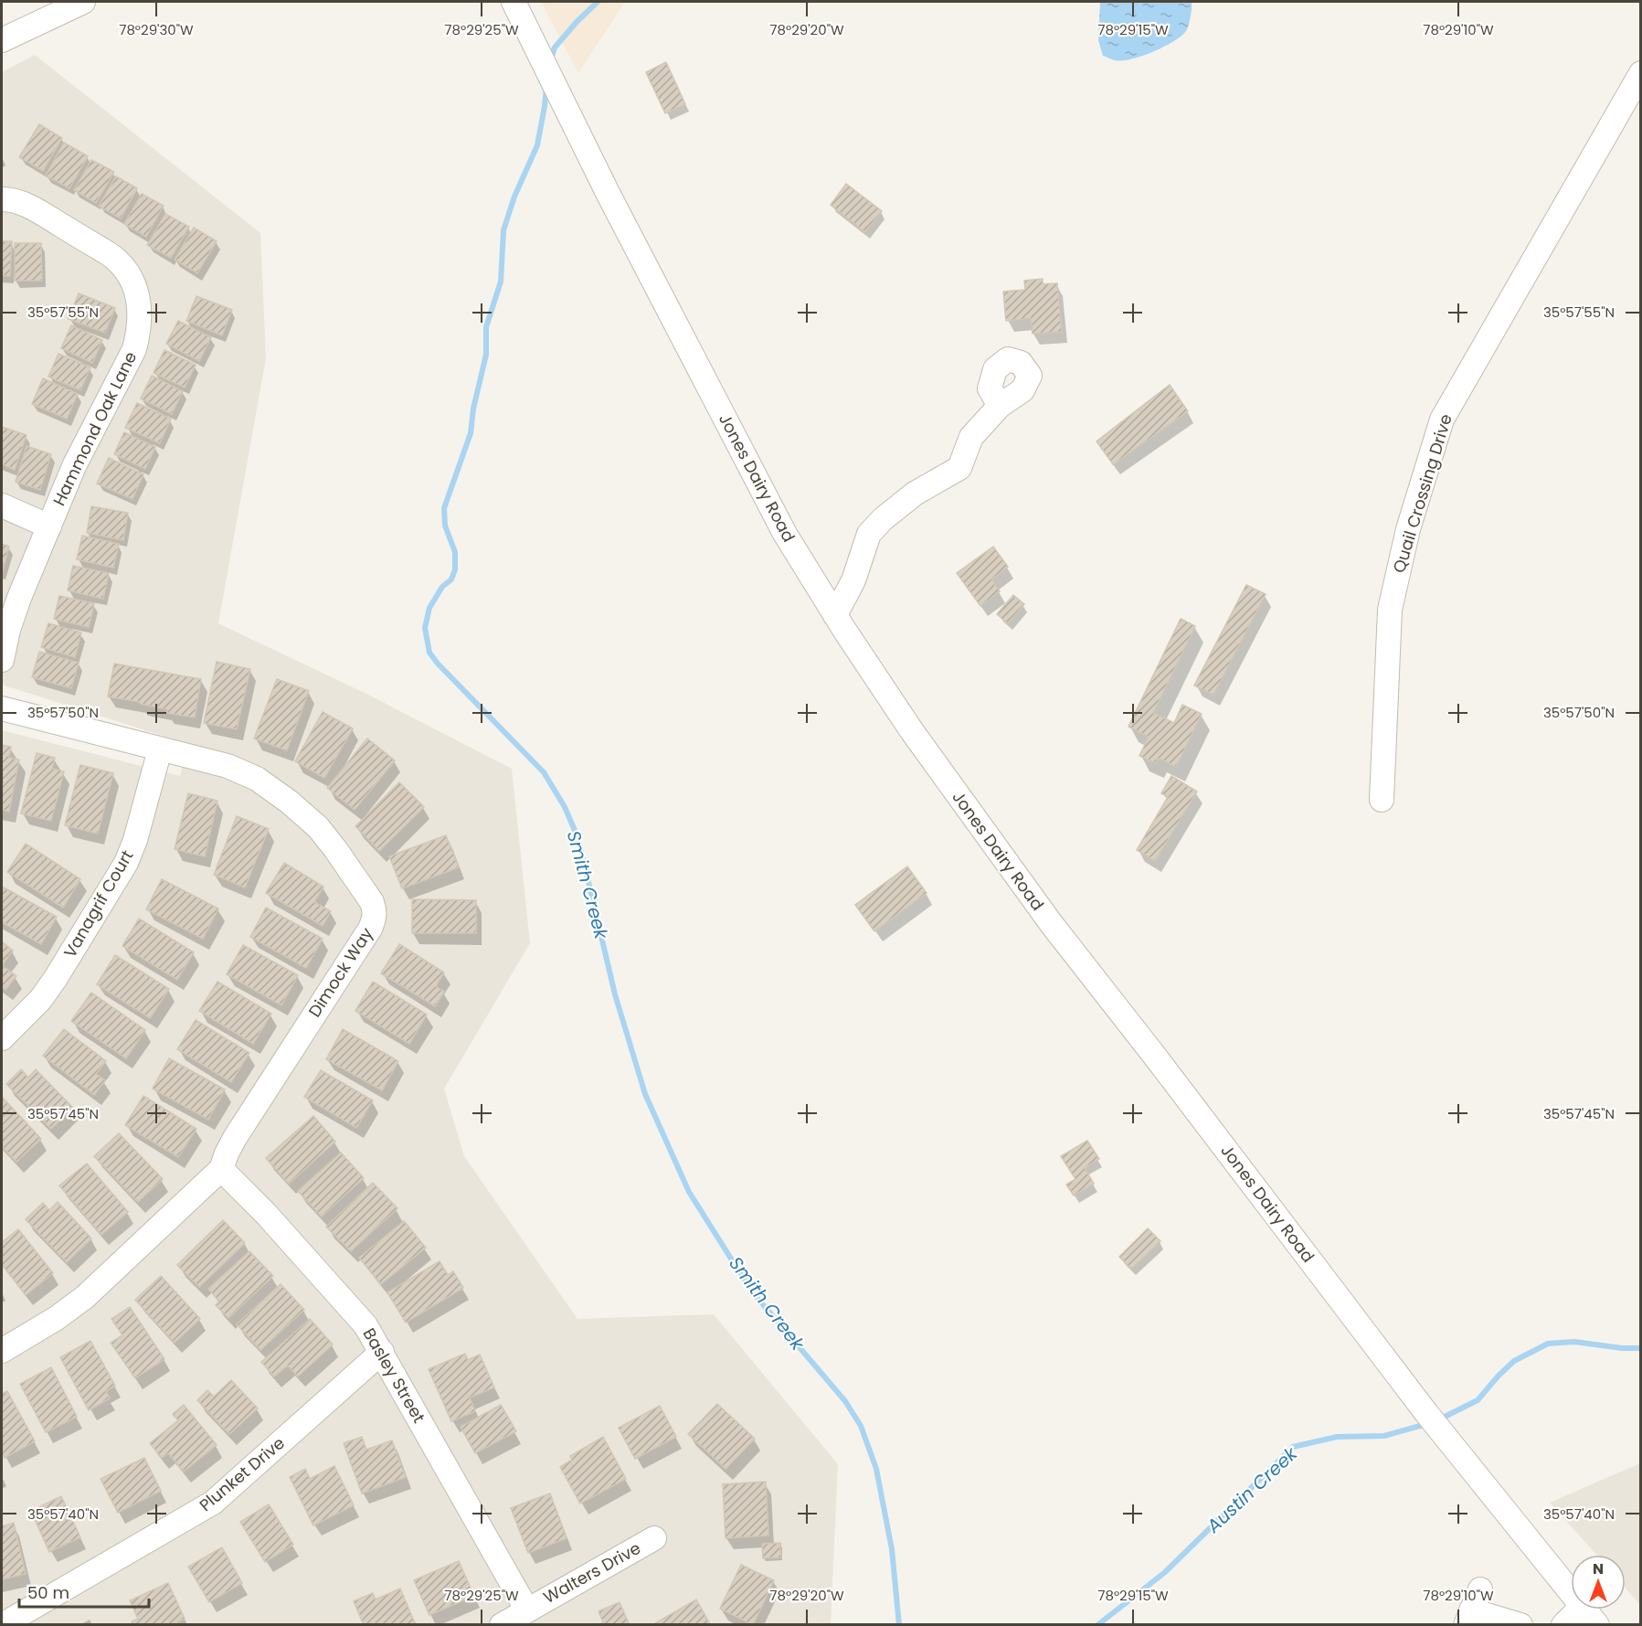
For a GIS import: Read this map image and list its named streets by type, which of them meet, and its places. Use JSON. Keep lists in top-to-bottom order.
{
  "streets": {
    "street": [
      "Hammond Oak Lane",
      "Jones Dairy Road",
      "Quail Crossing Drive",
      "Vanagrif Court",
      "Dimock Way",
      "Basley Street",
      "Plunket Drive",
      "Walters Drive"
    ]
  },
  "crossings": [
    ["Vanagrif Court", "Dimock Way"],
    ["Dimock Way", "Basley Street"],
    ["Basley Street", "Plunket Drive"],
    ["Basley Street", "Walters Drive"]
  ],
  "water": ["Smith Creek", "Austin Creek"],
  "scale_bar": "50 m",
  "north": "top",
  "coordinates": [
    "78°29'30\"W",
    "78°29'25\"W",
    "78°29'20\"W",
    "78°29'15\"W",
    "78°29'10\"W",
    "35°57'55\"N",
    "35°57'50\"N",
    "35°57'45\"N",
    "35°57'40\"N"
  ]
}
